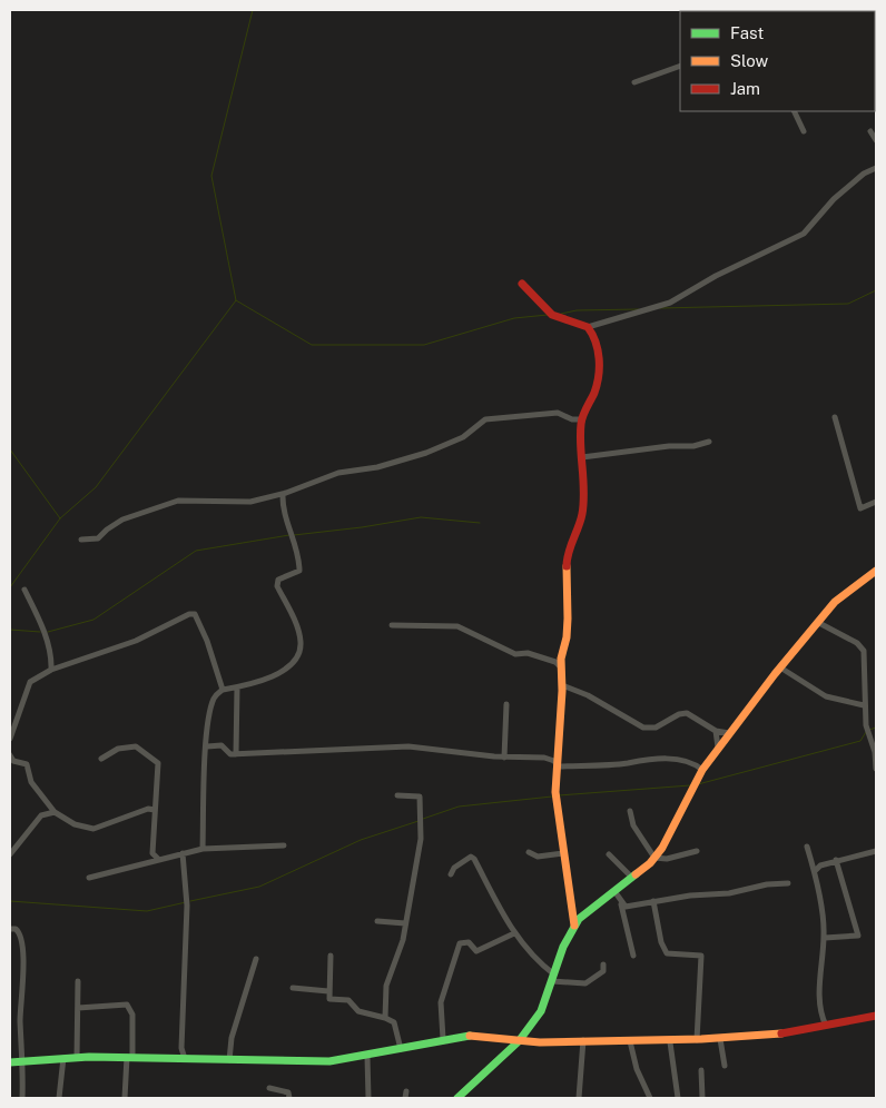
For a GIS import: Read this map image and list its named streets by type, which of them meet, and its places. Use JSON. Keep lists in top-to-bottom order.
{
  "legend": ["Fast", "Slow", "Jam"]
}
